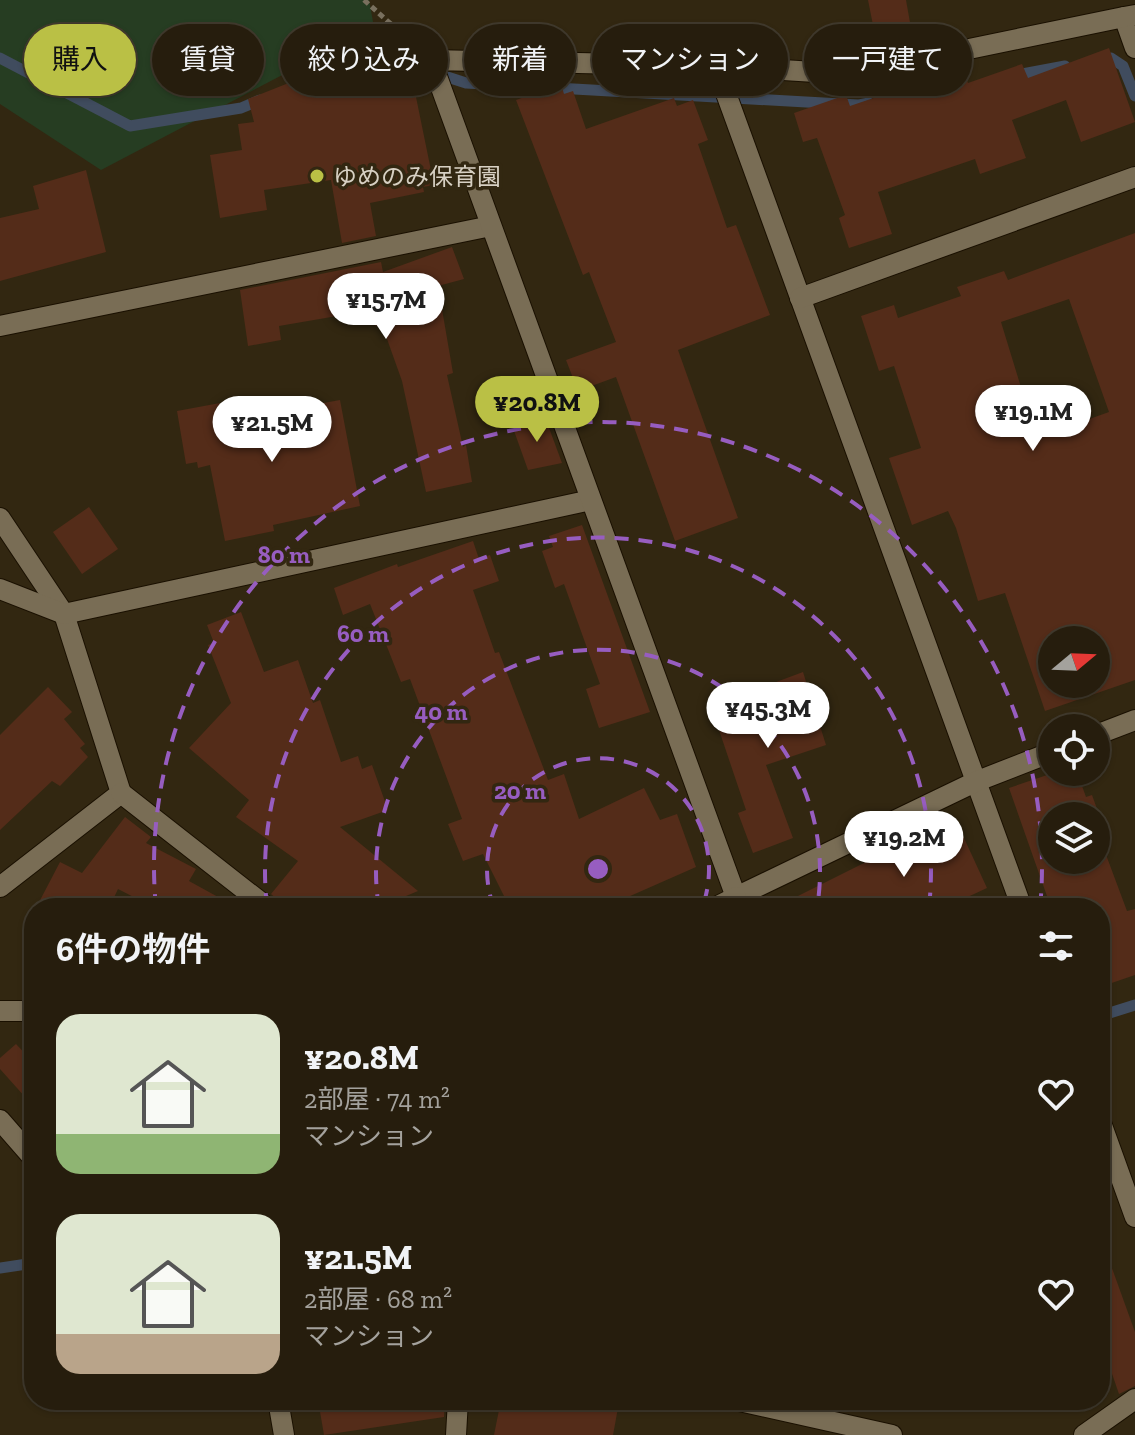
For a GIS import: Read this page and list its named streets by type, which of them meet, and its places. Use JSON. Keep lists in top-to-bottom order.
{
  "places": ["ゆめのみ保育園"],
  "north": "right",
  "page": {
    "chip": [
      "購入",
      "賃貸",
      "絞り込み",
      "新着",
      "マンション",
      "一戸建て"
    ],
    "price": [
      "¥15.7M",
      "¥20.8M",
      "¥19.1M",
      "¥21.5M",
      "¥45.3M",
      "¥19.2M"
    ],
    "heading": "6件の物件",
    "list": [
      {
        "name": "¥20.8M",
        "note": "2部屋 · 74 m² · マンション"
      },
      {
        "name": "¥21.5M",
        "note": "2部屋 · 68 m² · マンション"
      }
    ]
  },
  "rings": [
    "80 m",
    "60 m",
    "40 m",
    "20 m"
  ]
}
